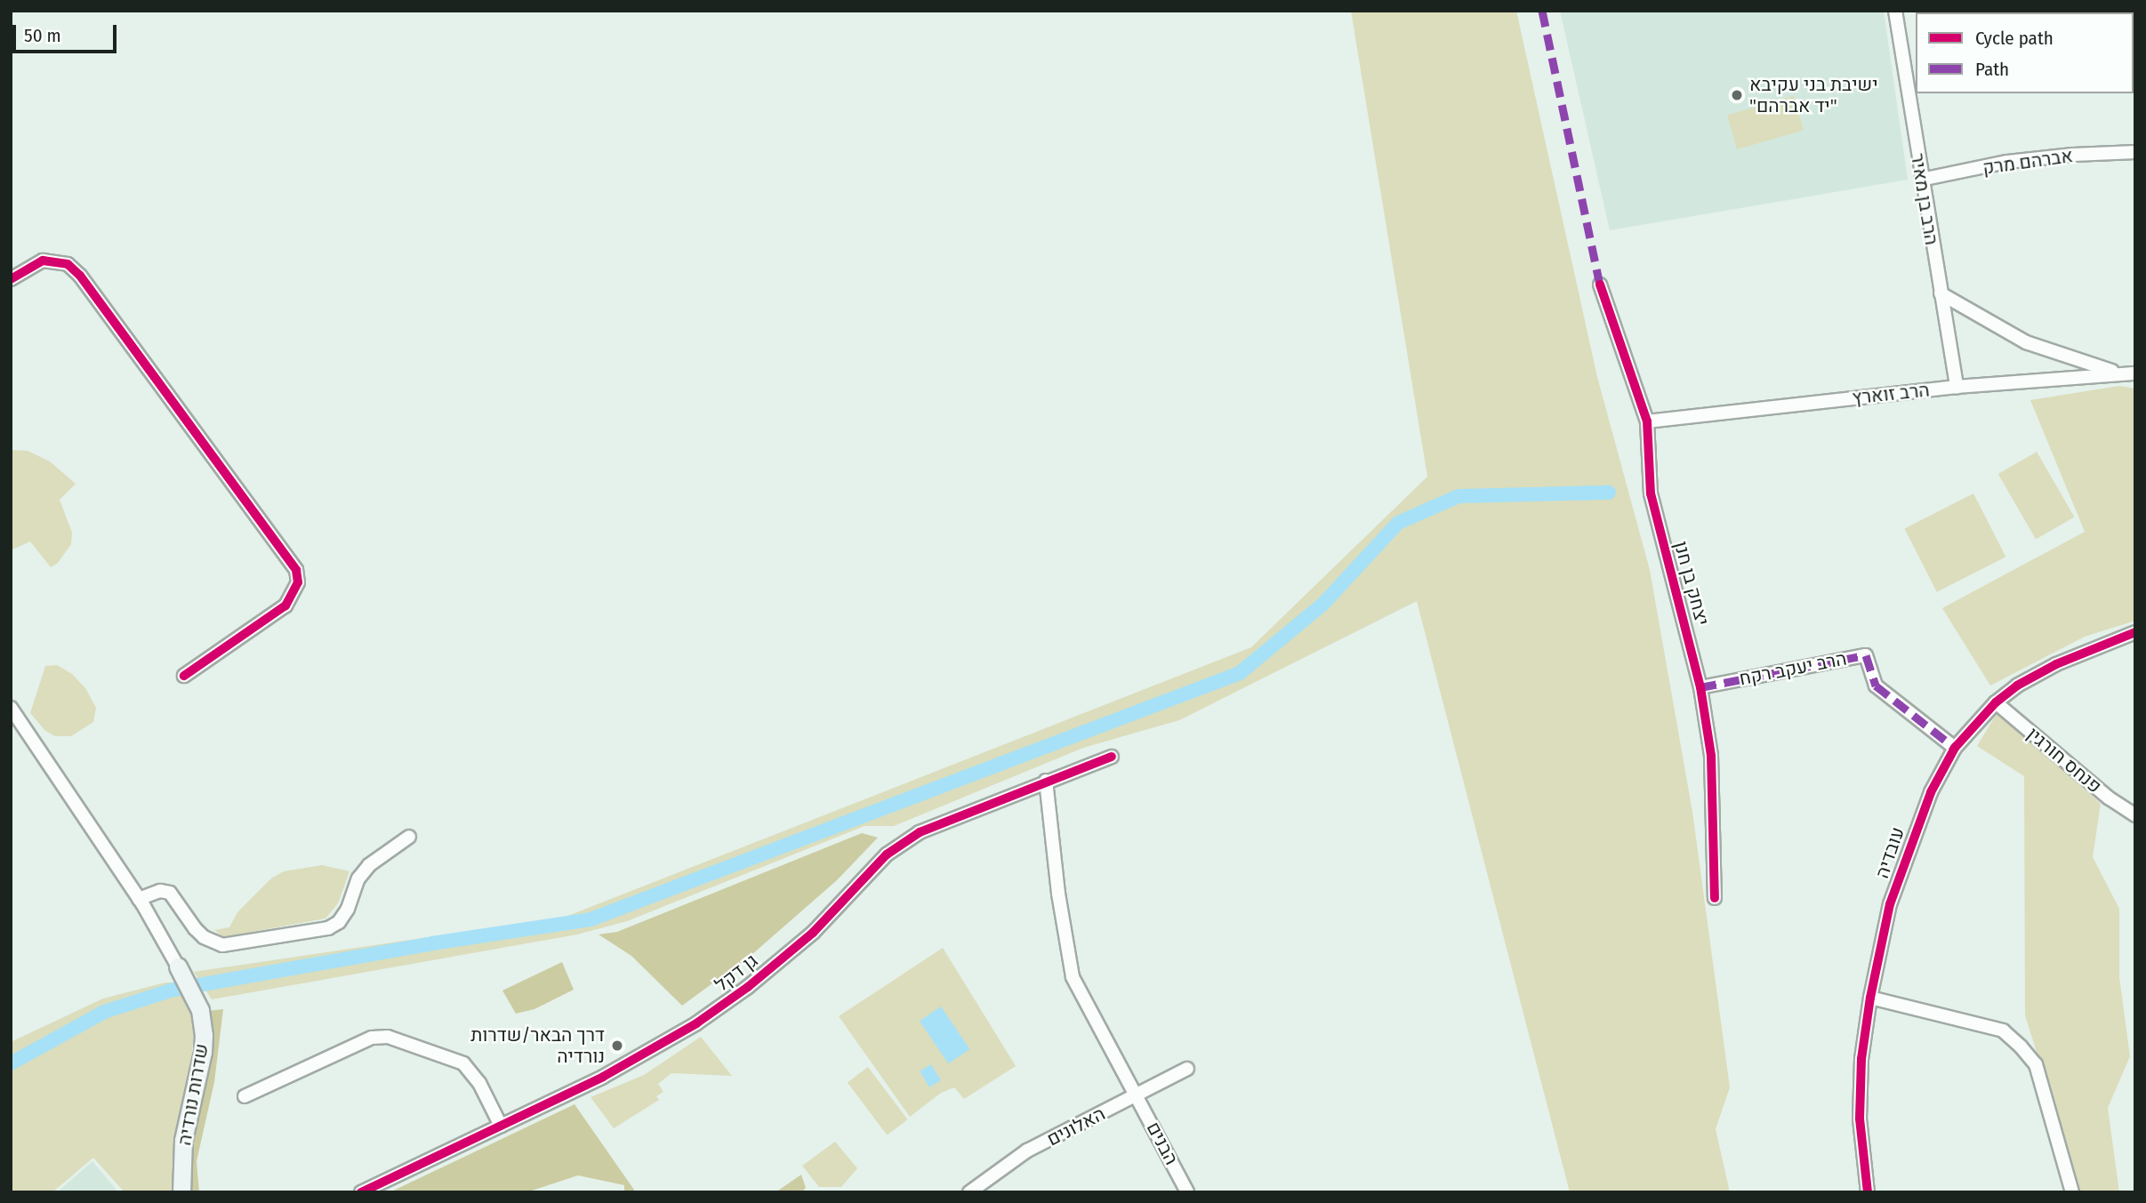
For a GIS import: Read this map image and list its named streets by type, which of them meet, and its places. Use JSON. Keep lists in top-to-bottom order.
{
  "streets": {
    "street": [
      "אברהם מרק",
      "הרב בן מאיר",
      "הרב זוארץ",
      "יצחק בן חנן",
      "הרב יעקב רקח",
      "פנחס חורגין",
      "עובדיה",
      "גן דקל",
      "שדרות נורדיה",
      "האלונים",
      "הבנים"
    ]
  },
  "crossings": [
    ["אברהם מרק", "הרב בן מאיר"],
    ["הרב בן מאיר", "הרב זוארץ"],
    ["הרב זוארץ", "יצחק בן חנן"],
    ["יצחק בן חנן", "הרב יעקב רקח"],
    ["הרב יעקב רקח", "עובדיה"],
    ["פנחס חורגין", "עובדיה"],
    ["גן דקל", "הבנים"],
    ["האלונים", "הבנים"]
  ],
  "places": ["ישיבת בני עקיבא \"יד אברהם\"", "דרך הבאר/שדרות נורדיה"],
  "legend": ["Cycle path", "Path"],
  "scale_bar": "50 m"
}
